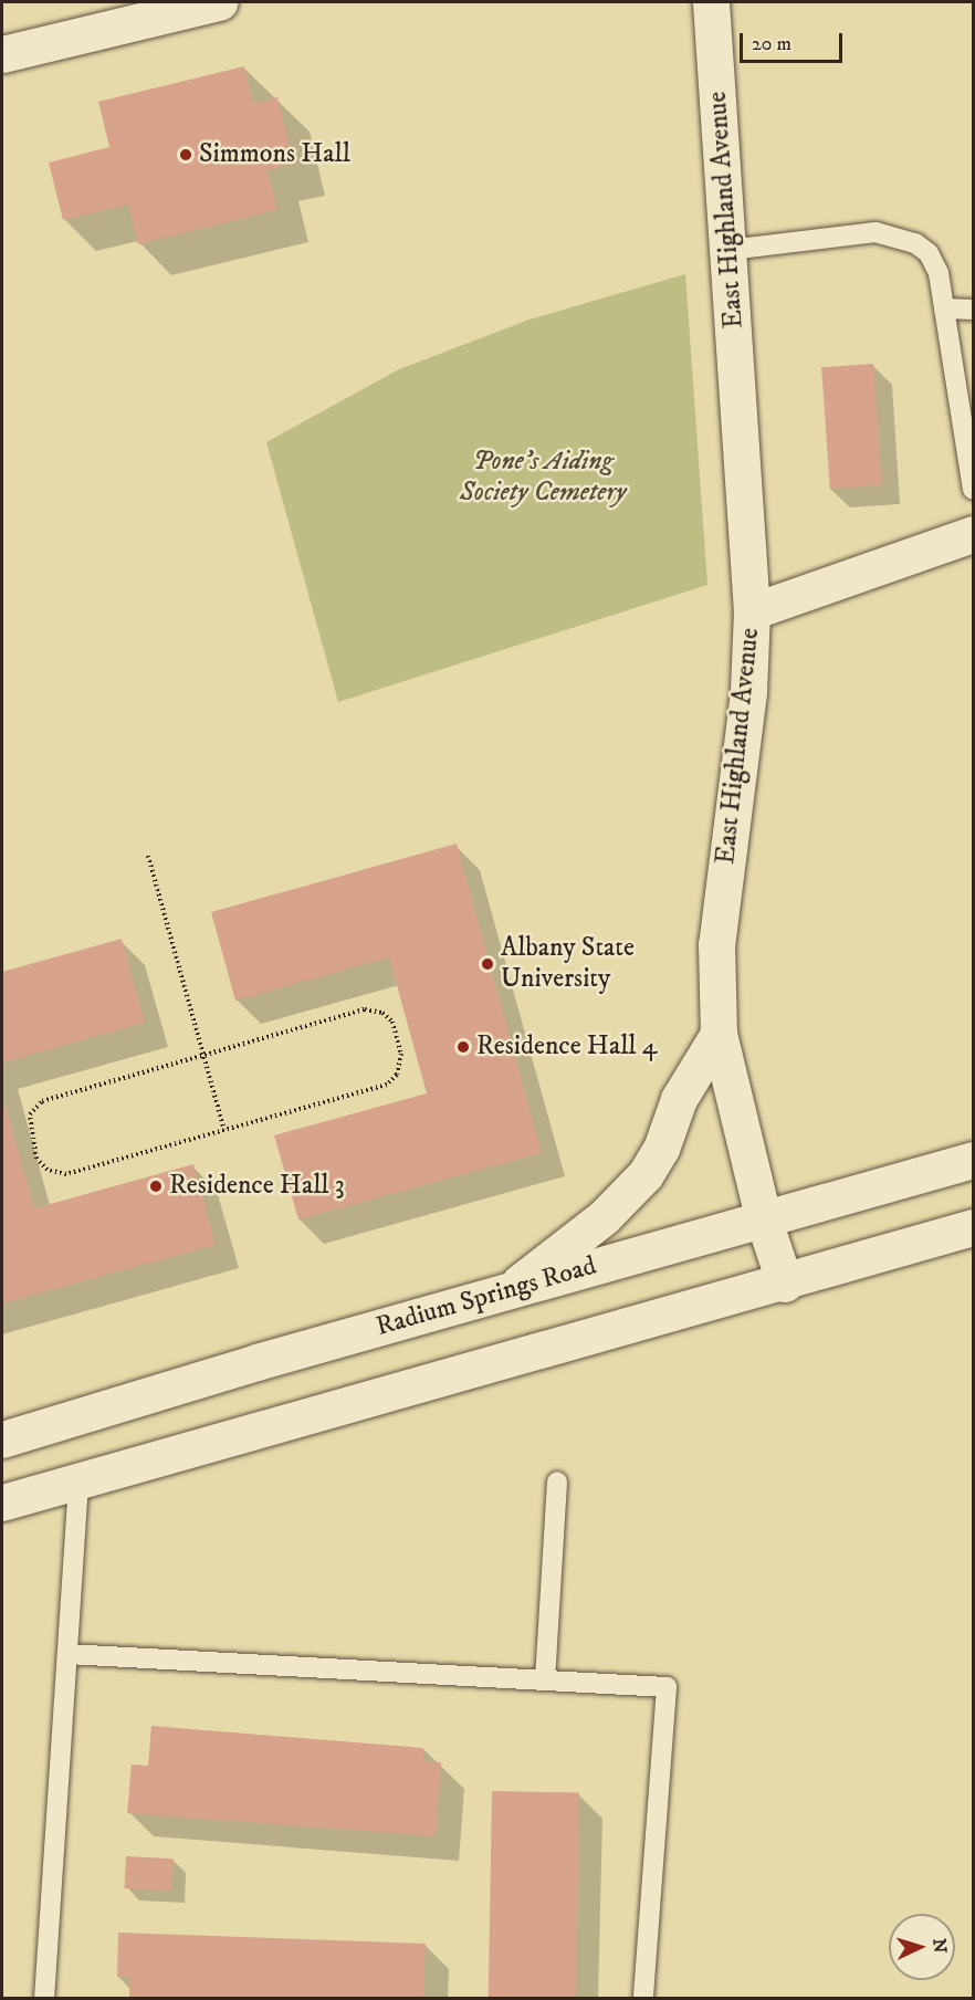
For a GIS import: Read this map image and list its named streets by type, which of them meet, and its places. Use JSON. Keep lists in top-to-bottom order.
{
  "streets": {
    "main road": ["East Highland Avenue", "Radium Springs Road"]
  },
  "crossings": [
    ["East Highland Avenue", "Radium Springs Road"]
  ],
  "parks": ["Pone's Aiding Society Cemetery"],
  "places": [
    "Simmons Hall",
    "Albany State University",
    "Residence Hall 4",
    "Residence Hall 3"
  ],
  "scale_bar": "20 m",
  "north": "right"
}
